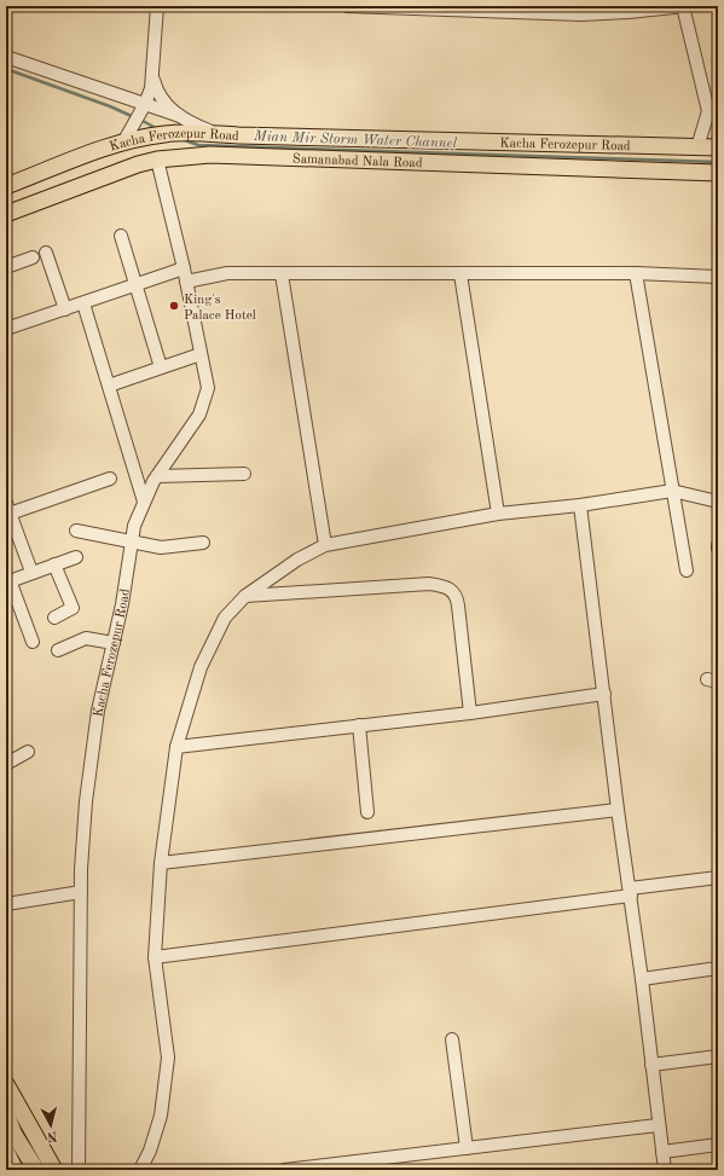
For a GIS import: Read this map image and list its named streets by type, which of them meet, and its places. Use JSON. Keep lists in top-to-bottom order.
{
  "streets": {
    "main road": ["Kacha Ferozepur Road", "Samanabad Nala Road"]
  },
  "crossings": [
    ["Kacha Ferozepur Road", "Samanabad Nala Road"]
  ],
  "water": ["Mian Mir Storm Water Channel"],
  "places": ["King's Palace Hotel"],
  "north": "bottom"
}
